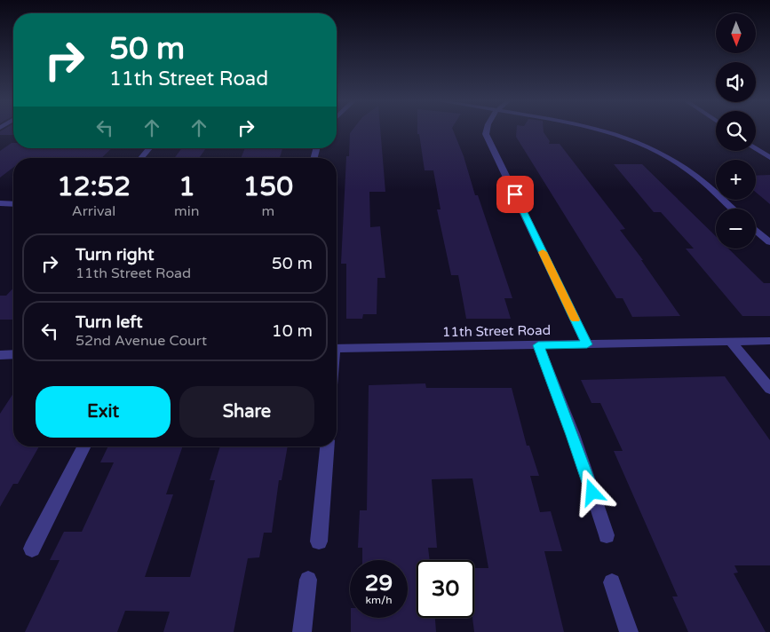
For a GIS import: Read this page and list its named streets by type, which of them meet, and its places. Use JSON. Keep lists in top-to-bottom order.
{
  "streets": {
    "street": ["11th Street Road"]
  },
  "north": "bottom",
  "page": {
    "map_buttons": ["+", "−"],
    "turn": ["50 m", "11th Street Road"],
    "eta": [
      "12:52",
      "Arrival",
      "1",
      "min",
      "150",
      "m"
    ],
    "list": [
      {
        "name": "Turn right",
        "note": "11th Street Road",
        "value": "50 m"
      },
      {
        "name": "Turn left",
        "note": "52nd Avenue Court",
        "value": "10 m"
      }
    ],
    "buttons": ["Exit", "Share"],
    "speed": "29 km/h",
    "limit": "30"
  }
}
